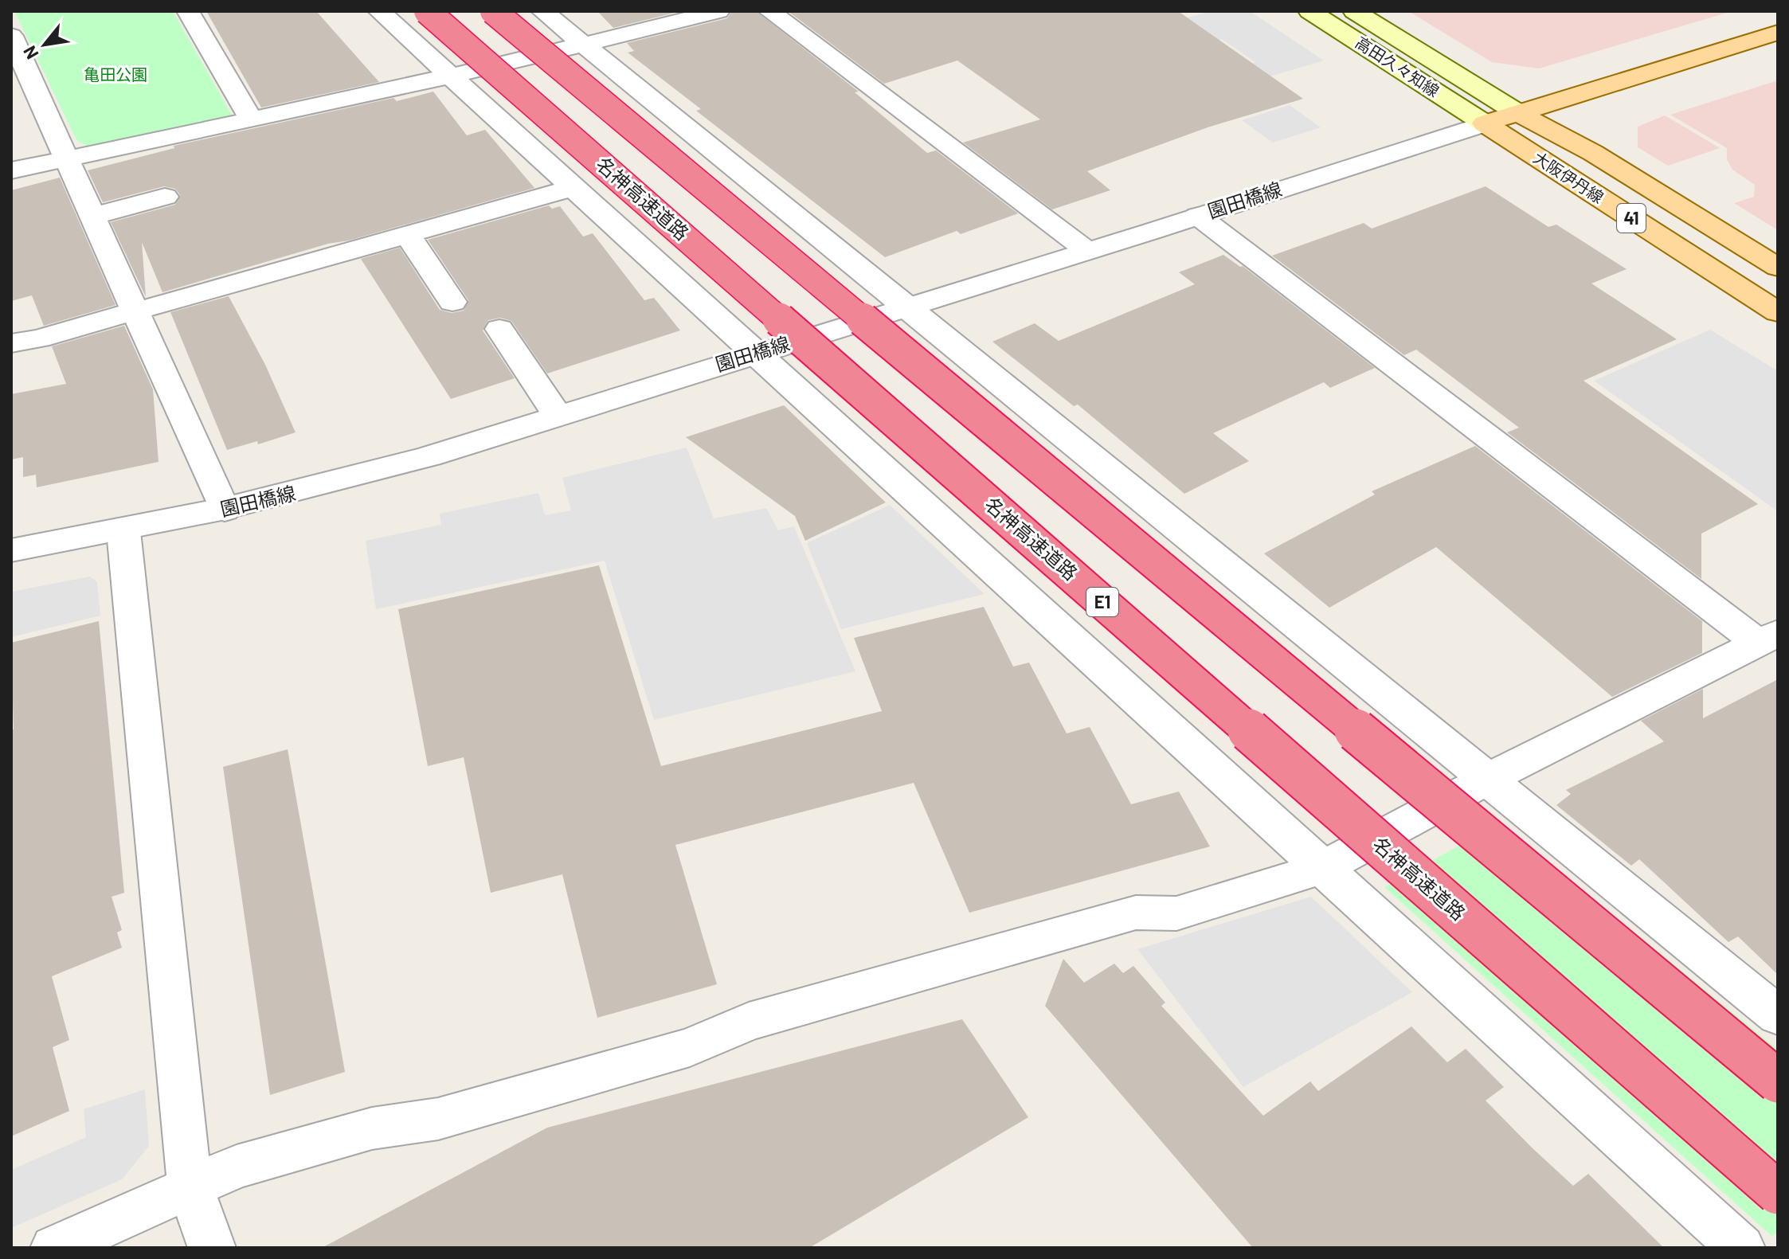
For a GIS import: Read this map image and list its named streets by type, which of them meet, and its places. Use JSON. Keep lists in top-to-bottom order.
{
  "streets": {
    "highway": ["名神高速道路", "E1"],
    "main road": ["高田久々知線", "大阪伊丹線", "41"],
    "street": ["園田橋線"]
  },
  "crossings": [
    ["高田久々知線", "大阪伊丹線"],
    ["高田久々知線", "園田橋線"],
    ["大阪伊丹線", "園田橋線"]
  ],
  "parks": ["亀田公園"],
  "north": "bottom left"
}
